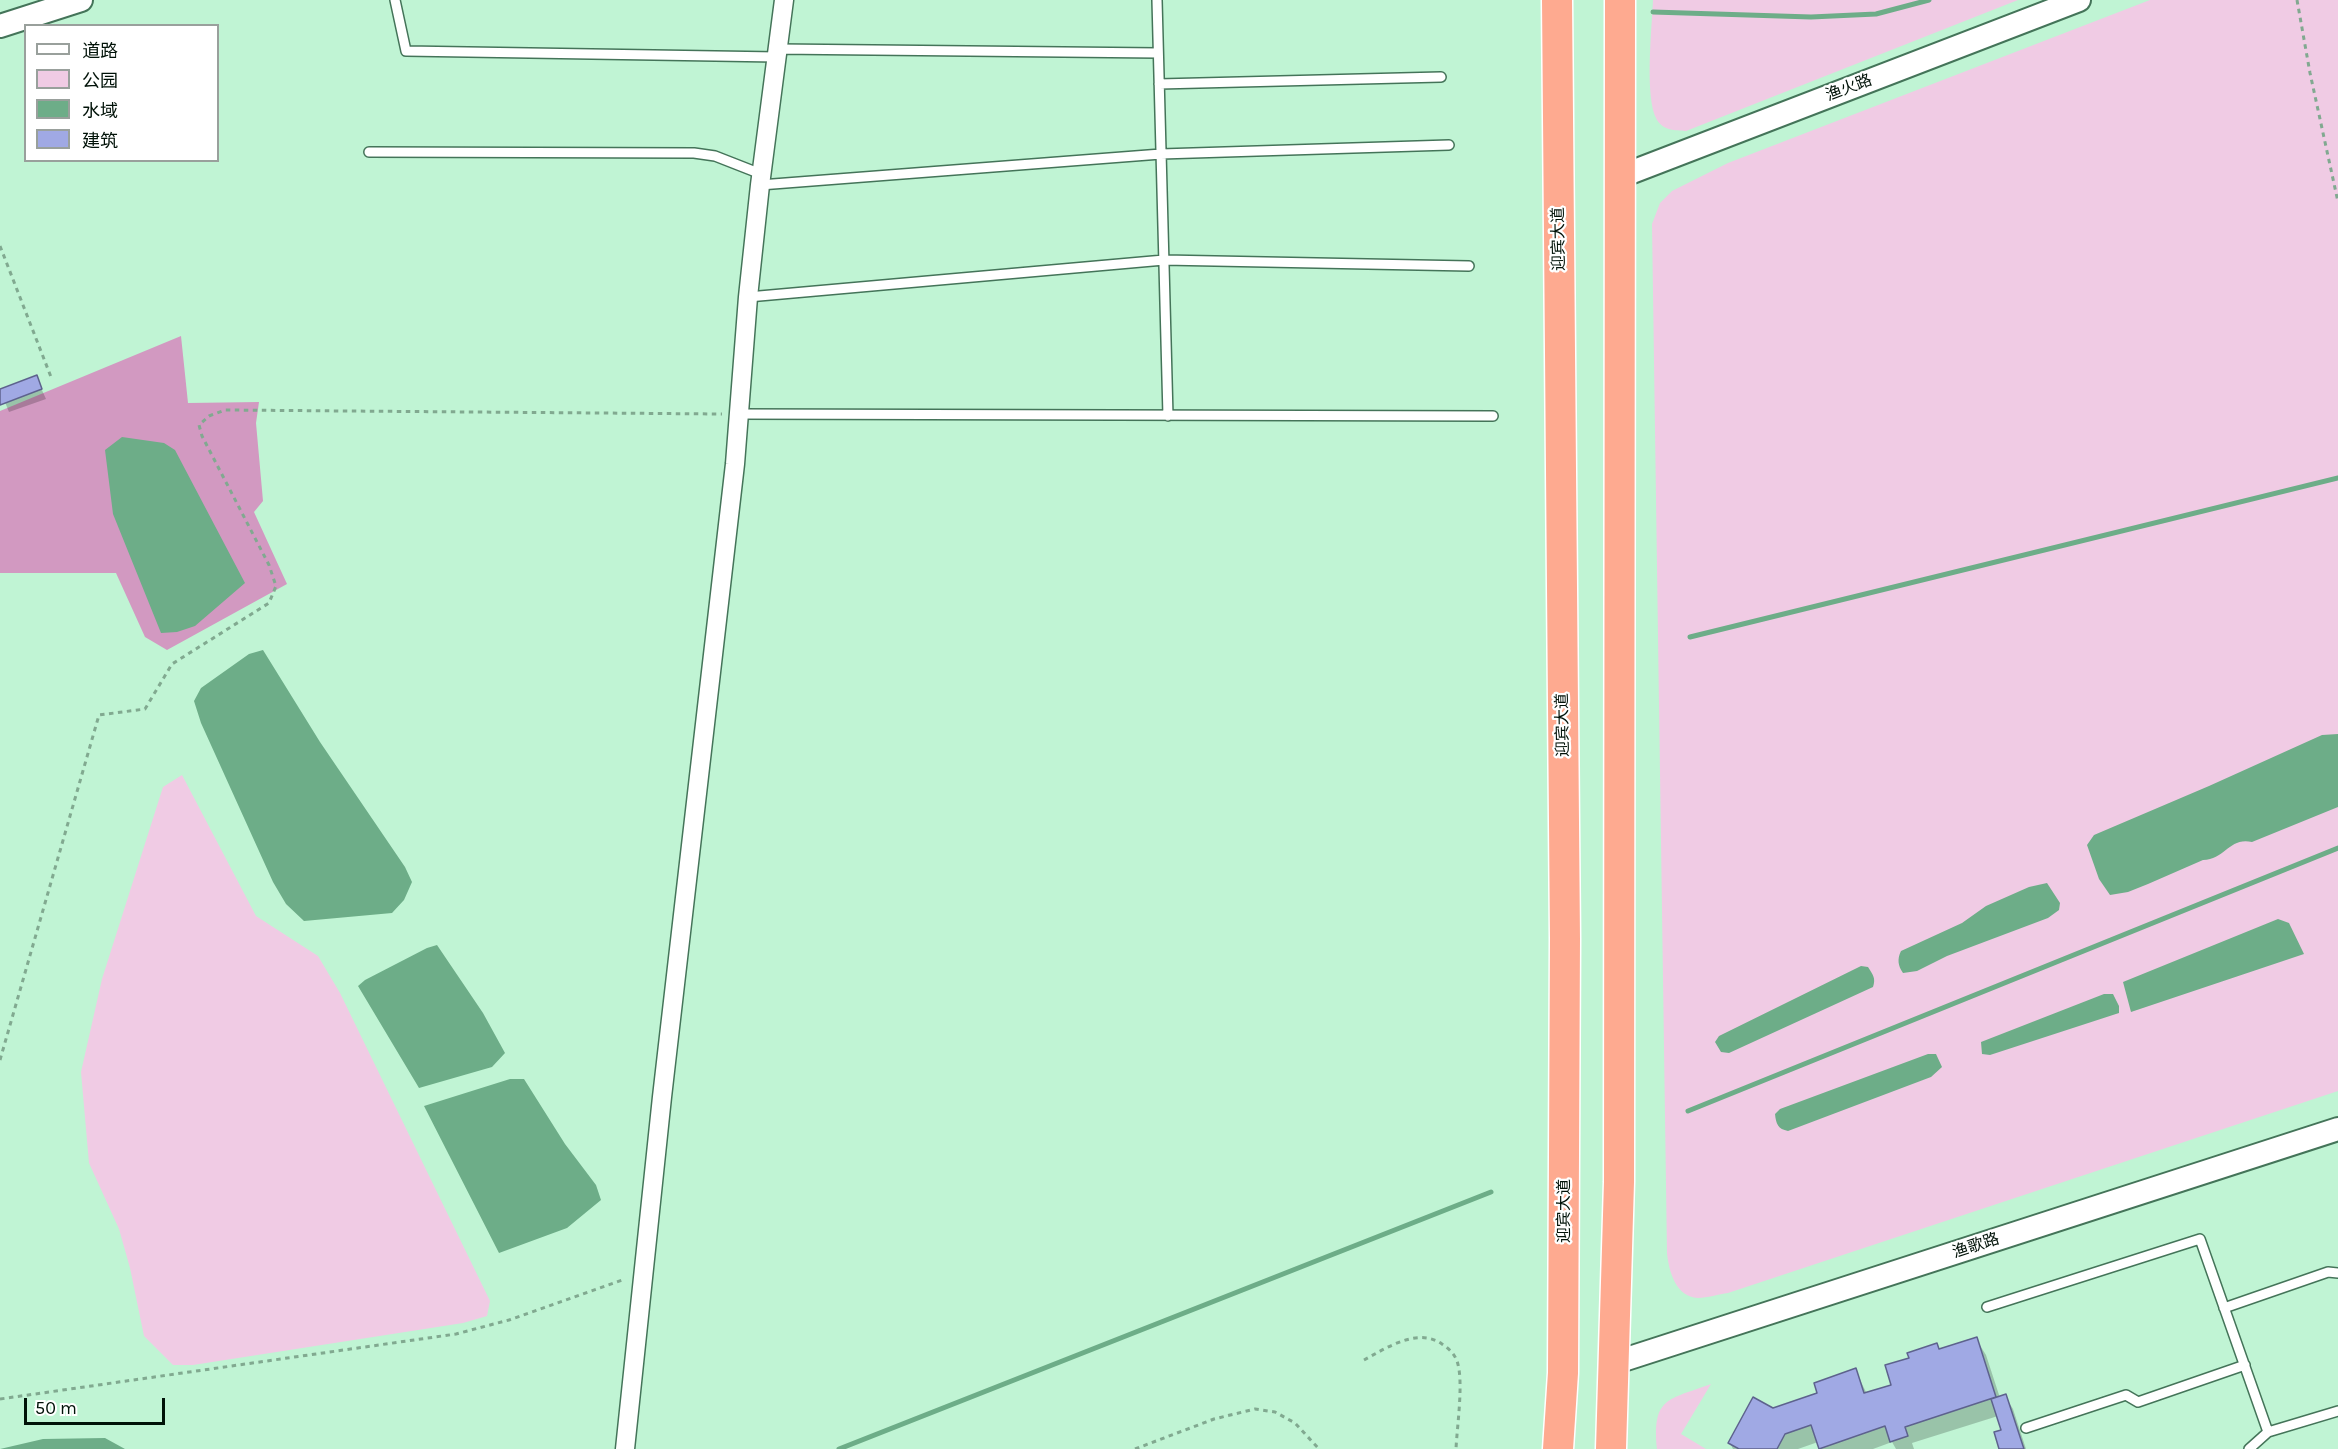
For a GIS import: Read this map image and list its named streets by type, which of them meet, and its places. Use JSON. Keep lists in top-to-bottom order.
{
  "streets": {
    "highway": ["迎宾大道"],
    "street": ["渔火路", "渔歌路"]
  },
  "legend": [
    "道路",
    "公园",
    "水域",
    "建筑"
  ],
  "scale_bar": "50 m"
}
